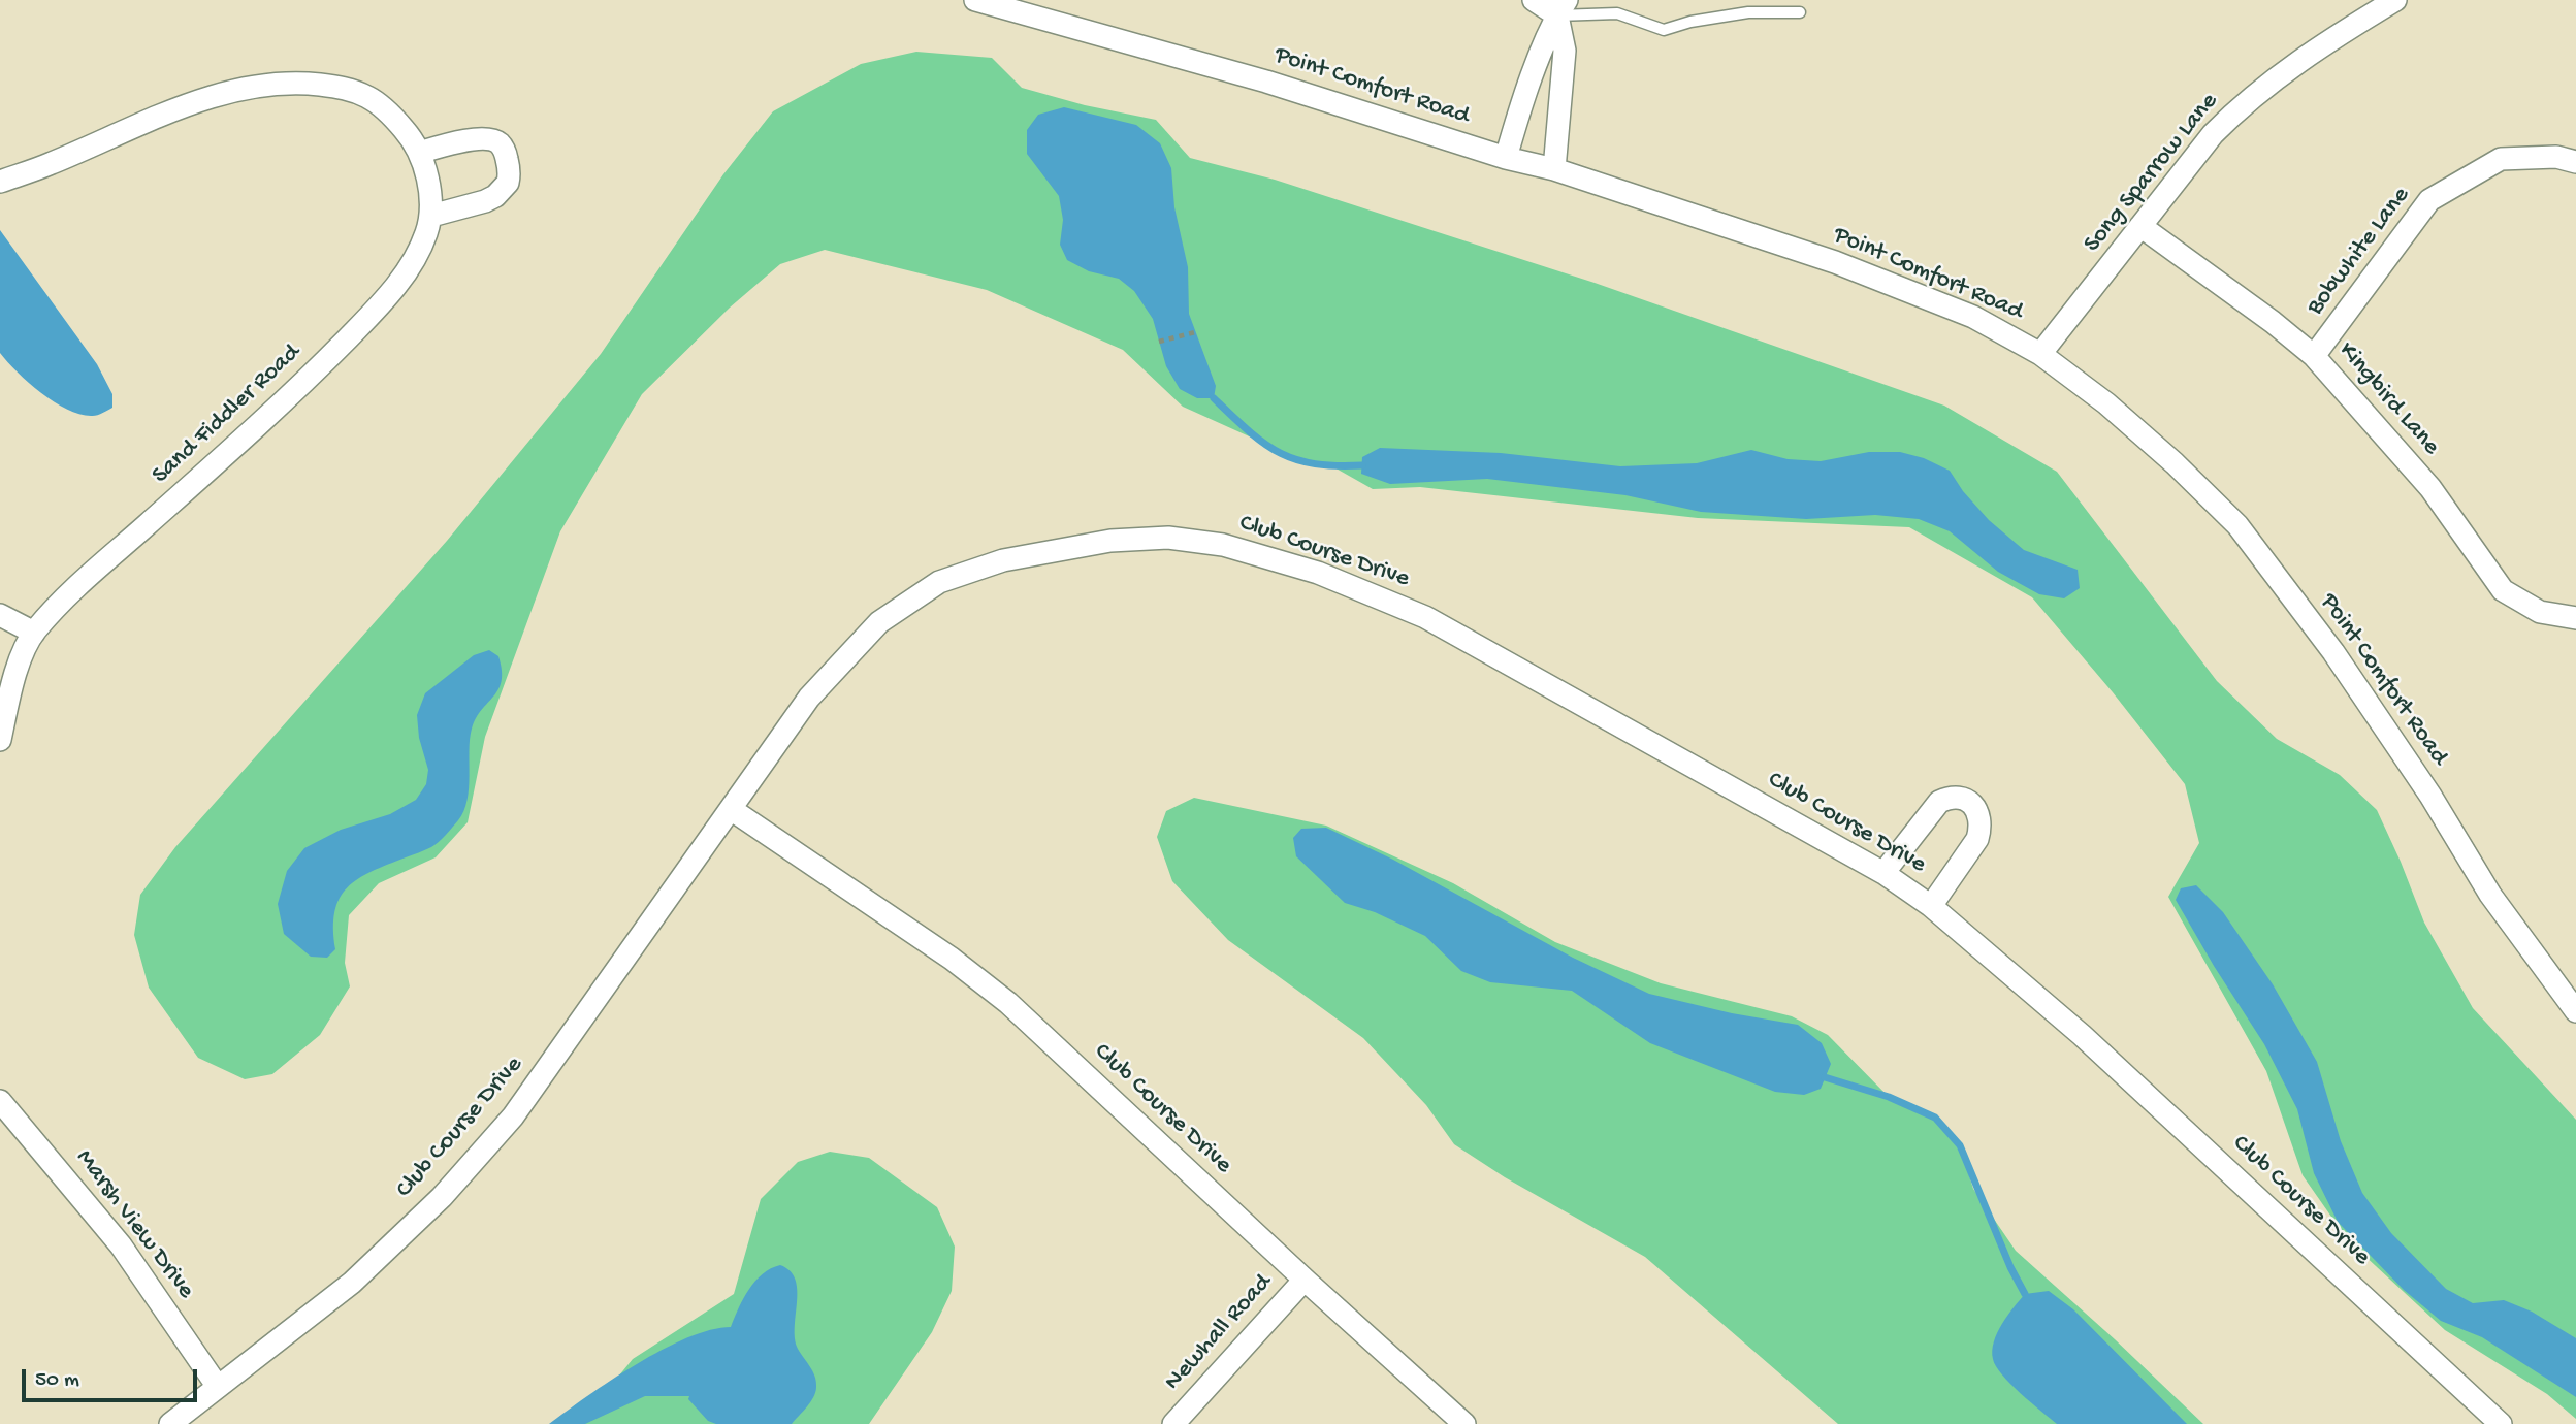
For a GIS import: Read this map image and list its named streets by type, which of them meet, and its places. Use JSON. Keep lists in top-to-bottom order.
{
  "streets": {
    "street": [
      "Point Comfort Road",
      "Song Sparrow Lane",
      "Bobwhite Lane",
      "Kingbird Lane",
      "Sand Fiddler Road",
      "Club Course Drive",
      "Marsh View Drive",
      "Newhall Road"
    ]
  },
  "crossings": [
    ["Point Comfort Road", "Song Sparrow Lane"],
    ["Song Sparrow Lane", "Kingbird Lane"],
    ["Bobwhite Lane", "Kingbird Lane"],
    ["Club Course Drive", "Marsh View Drive"],
    ["Club Course Drive", "Newhall Road"]
  ],
  "scale_bar": "50 m"
}
